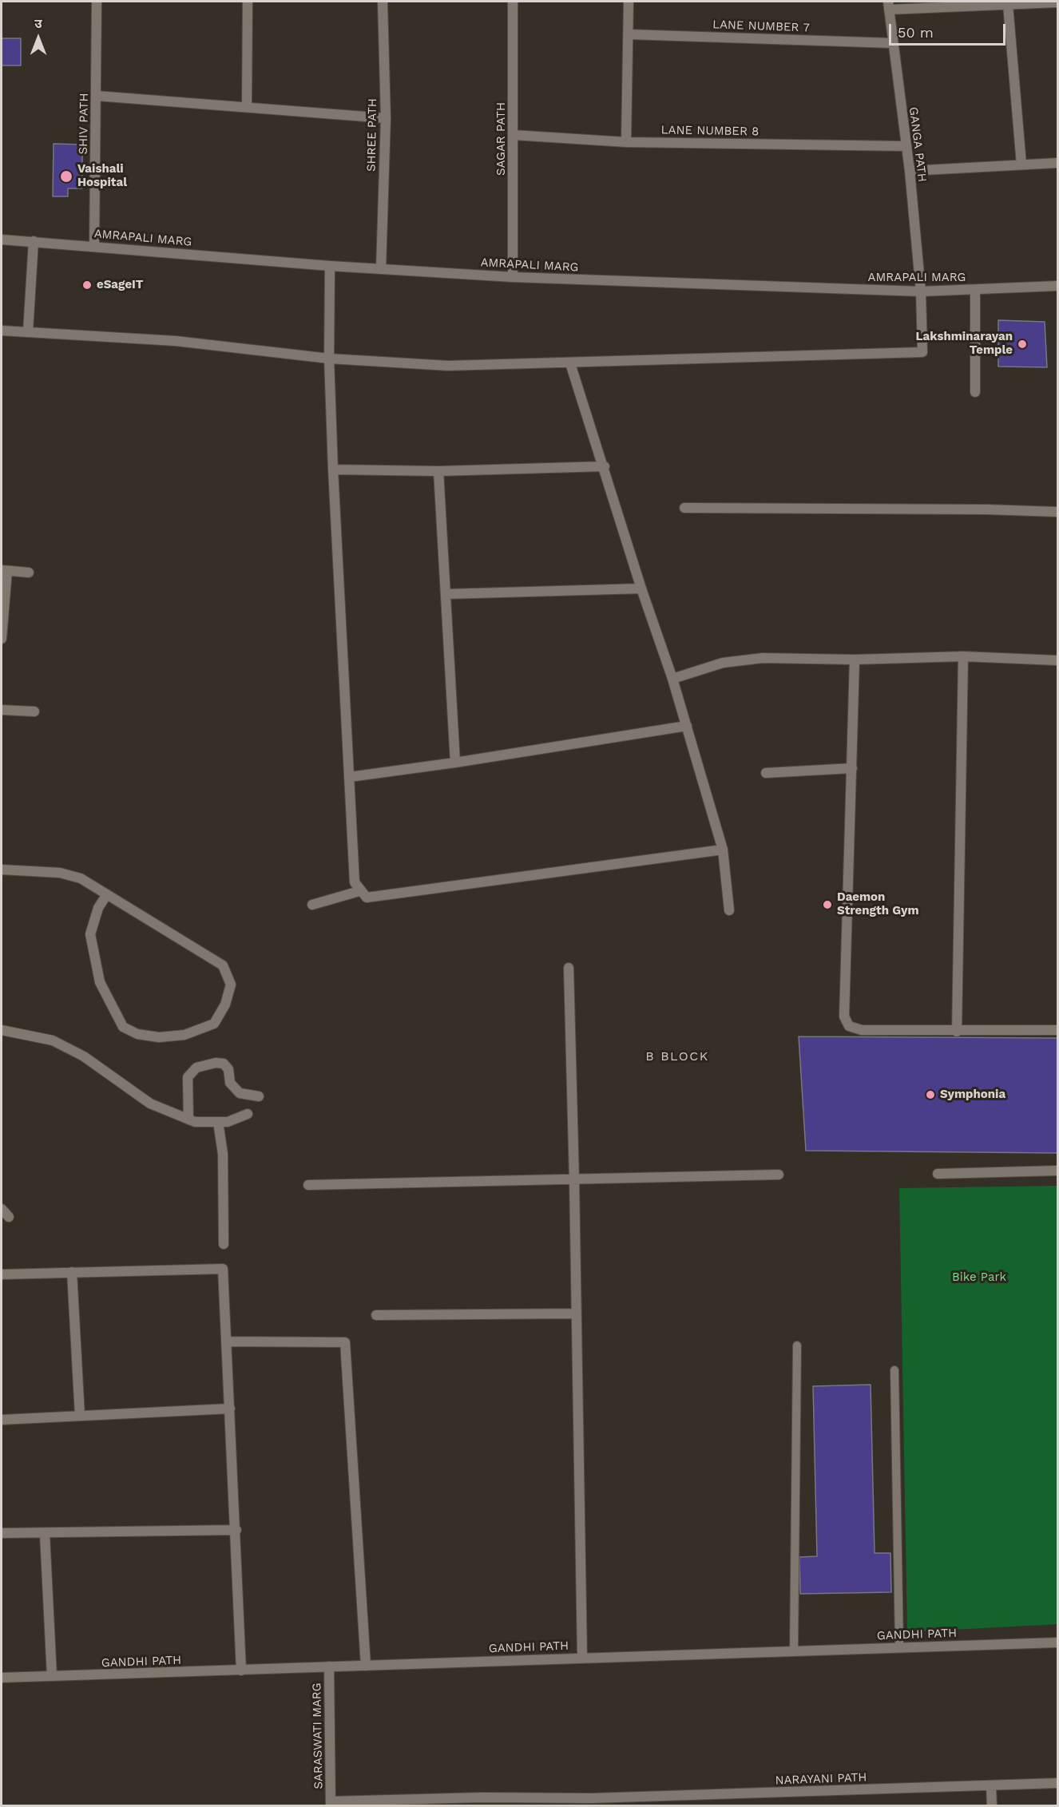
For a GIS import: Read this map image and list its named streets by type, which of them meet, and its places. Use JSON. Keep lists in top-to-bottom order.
{
  "streets": {
    "street": [
      "LANE NUMBER 7",
      "SHIV PATH",
      "LANE NUMBER 8",
      "SHREE PATH",
      "SAGAR PATH",
      "GANGA PATH",
      "AMRAPALI MARG",
      "GANDHI PATH",
      "SARASWATI MARG",
      "NARAYANI PATH"
    ]
  },
  "crossings": [
    ["LANE NUMBER 7", "GANGA PATH"],
    ["SHIV PATH", "AMRAPALI MARG"],
    ["LANE NUMBER 8", "SAGAR PATH"],
    ["LANE NUMBER 8", "GANGA PATH"],
    ["SHREE PATH", "AMRAPALI MARG"],
    ["SAGAR PATH", "AMRAPALI MARG"],
    ["GANGA PATH", "AMRAPALI MARG"],
    ["GANDHI PATH", "SARASWATI MARG"],
    ["SARASWATI MARG", "NARAYANI PATH"]
  ],
  "districts": ["B BLOCK"],
  "parks": ["Bike Park"],
  "places": [
    "Vaishali Hospital",
    "eSageIT",
    "Lakshminarayan Temple",
    "Daemon Strength Gym",
    "Symphonia"
  ],
  "scale_bar": "50 m",
  "north": "top"
}
